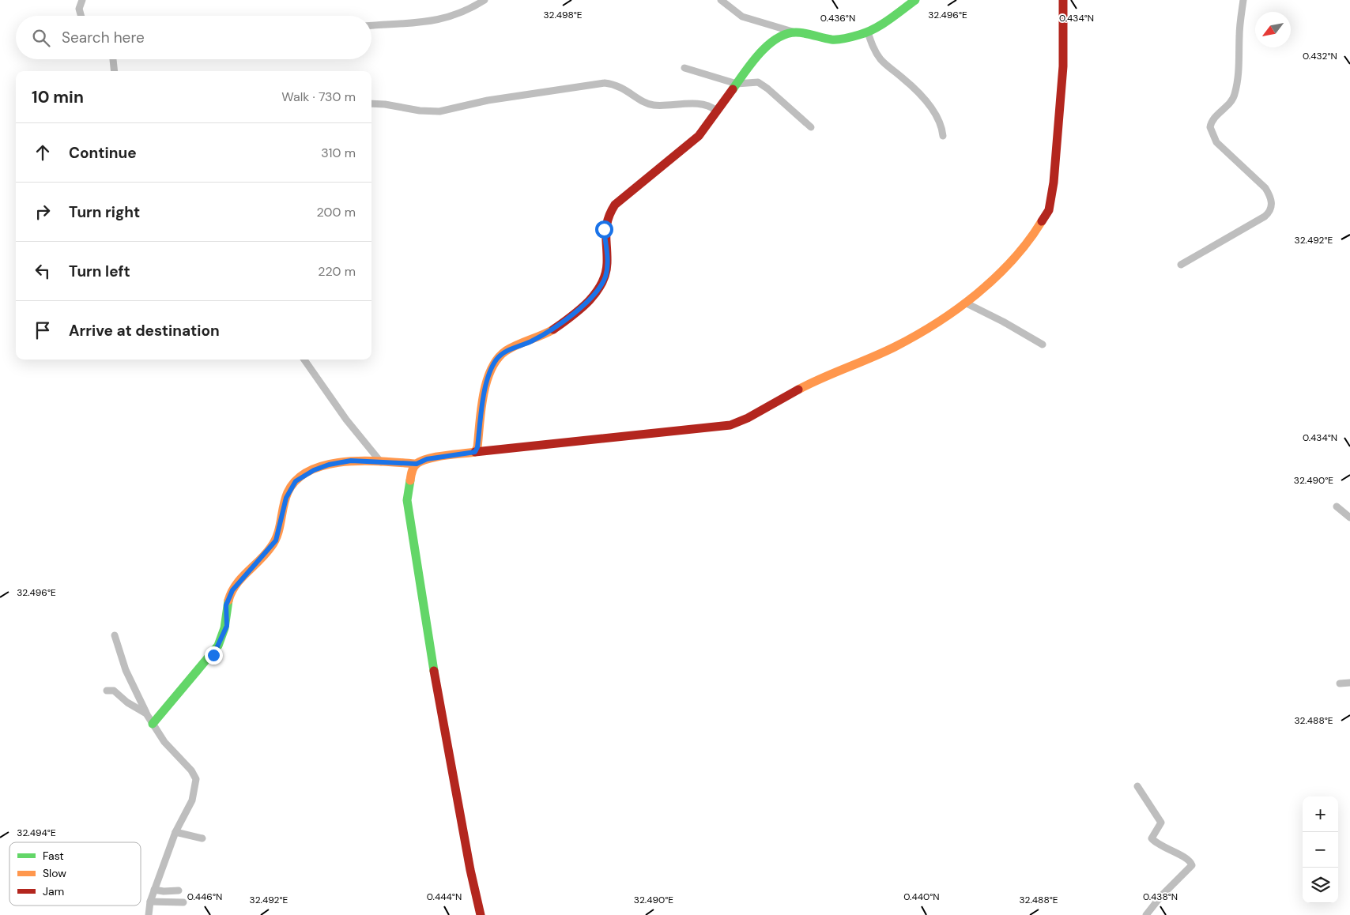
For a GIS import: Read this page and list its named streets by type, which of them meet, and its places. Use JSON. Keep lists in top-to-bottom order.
{
  "legend": ["Fast", "Slow", "Jam"],
  "north": "bottom left",
  "page": {
    "search": "Search here",
    "heading": ["10 min", "Walk · 730 m"],
    "list": [
      ["Continue", "310 m"],
      ["Turn right", "200 m"],
      ["Turn left", "220 m"],
      "Arrive at destination"
    ],
    "map_buttons": ["+", "−"]
  },
  "coordinates": [
    "32.498°E",
    "32.496°E",
    "0.434°N",
    "0.436°N",
    "0.432°N",
    "32.492°E",
    "32.490°E",
    "32.488°E",
    "32.494°E",
    "0.446°N",
    "0.444°N",
    "0.440°N",
    "0.438°N"
  ]
}
